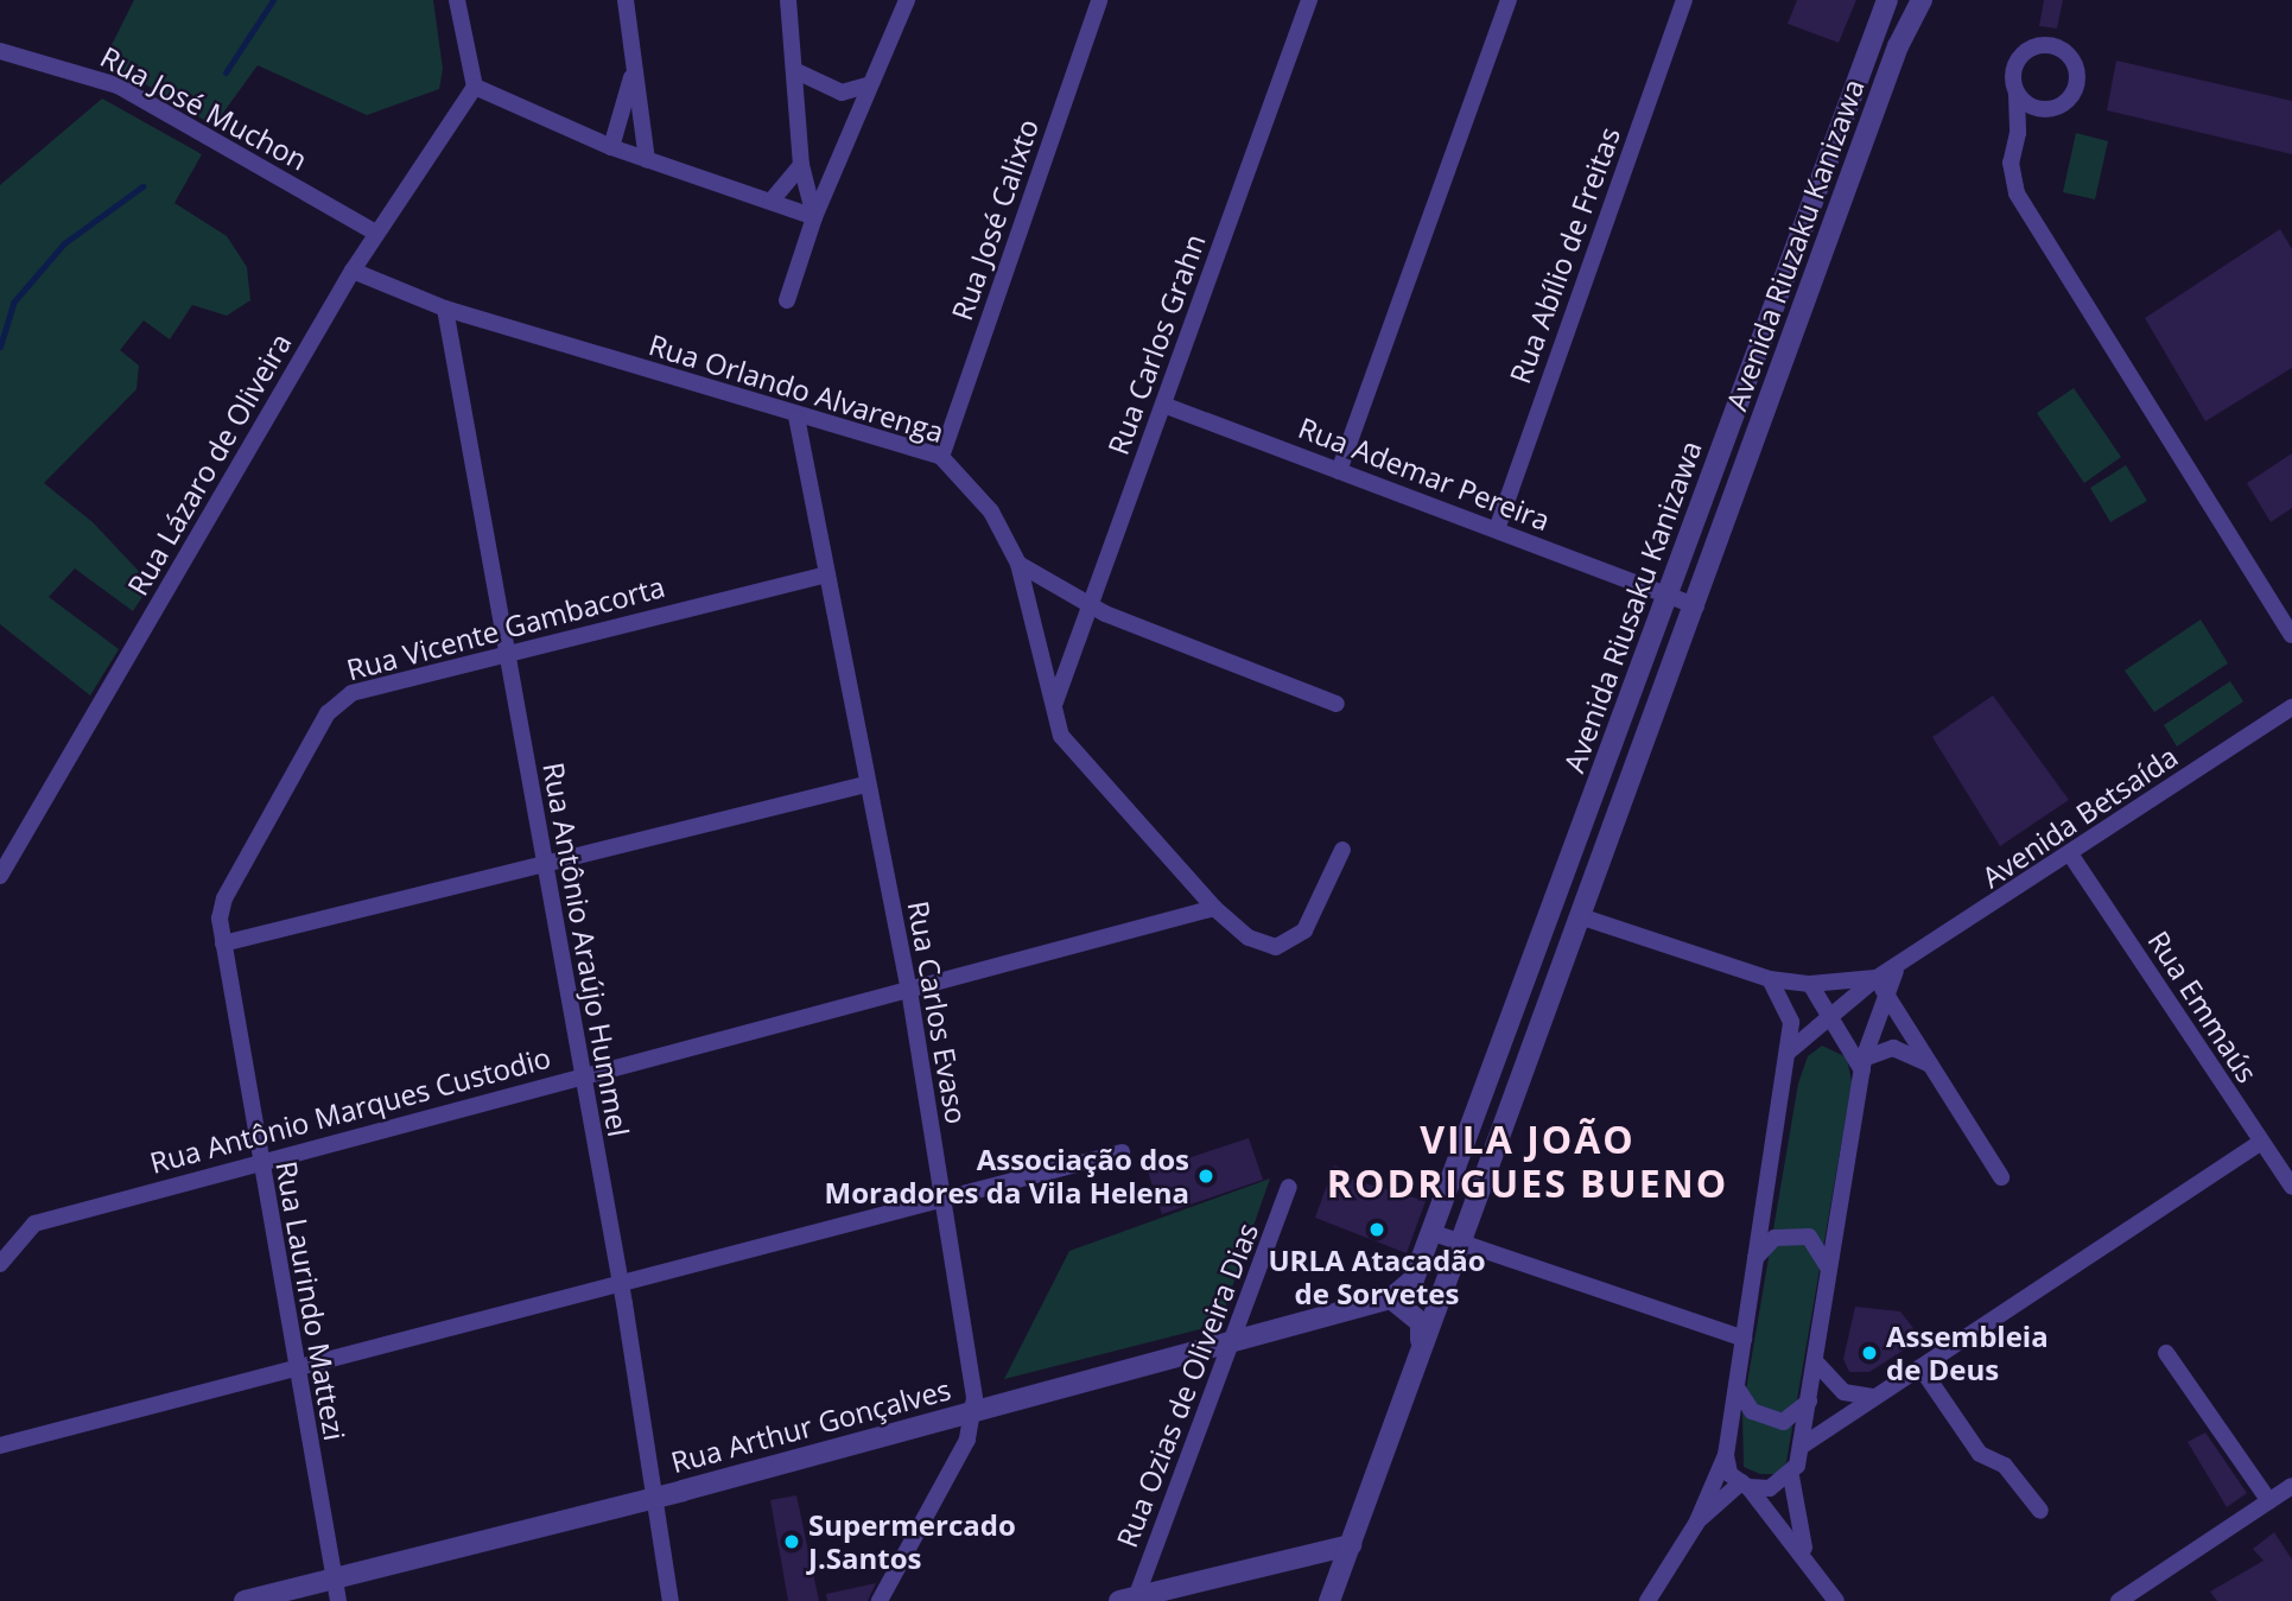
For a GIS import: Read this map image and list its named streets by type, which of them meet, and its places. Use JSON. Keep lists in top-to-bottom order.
{
  "streets": {
    "street": [
      "Rua José Muchon",
      "Rua José Calixto",
      "Avenida Riuzaku Kanizawa",
      "Rua Abílio de Freitas",
      "Rua Carlos Grahn",
      "Rua Orlando Alvarenga",
      "Rua Lázaro de Oliveira",
      "Rua Ademar Pereira",
      "Avenida Riusaku Kanizawa",
      "Rua Vicente Gambacorta",
      "Avenida Betsaída",
      "Rua Antônio Araújo Hummel",
      "Rua Emmaús",
      "Rua Carlos Evaso",
      "Rua Antônio Marques Custodio",
      "Rua Laurindo Mattezi",
      "Rua Ozias de Oliveira Dias",
      "Rua Arthur Gonçalves"
    ]
  },
  "crossings": [
    ["Rua José Muchon", "Rua Lázaro de Oliveira"],
    ["Rua José Calixto", "Rua Orlando Alvarenga"],
    ["Rua Abílio de Freitas", "Rua Ademar Pereira"],
    ["Rua Carlos Grahn", "Rua Orlando Alvarenga"],
    ["Rua Carlos Grahn", "Rua Ademar Pereira"],
    ["Rua Orlando Alvarenga", "Rua Lázaro de Oliveira"],
    ["Rua Orlando Alvarenga", "Rua Antônio Araújo Hummel"],
    ["Rua Orlando Alvarenga", "Rua Carlos Evaso"],
    ["Rua Orlando Alvarenga", "Rua Antônio Marques Custodio"],
    ["Rua Ademar Pereira", "Avenida Riusaku Kanizawa"],
    ["Rua Vicente Gambacorta", "Rua Antônio Araújo Hummel"],
    ["Rua Vicente Gambacorta", "Rua Carlos Evaso"],
    ["Rua Vicente Gambacorta", "Rua Laurindo Mattezi"],
    ["Avenida Betsaída", "Rua Emmaús"],
    ["Rua Antônio Araújo Hummel", "Rua Antônio Marques Custodio"],
    ["Rua Antônio Araújo Hummel", "Rua Arthur Gonçalves"],
    ["Rua Carlos Evaso", "Rua Antônio Marques Custodio"],
    ["Rua Carlos Evaso", "Rua Arthur Gonçalves"],
    ["Rua Antônio Marques Custodio", "Rua Laurindo Mattezi"],
    ["Rua Laurindo Mattezi", "Rua Arthur Gonçalves"],
    ["Rua Ozias de Oliveira Dias", "Rua Arthur Gonçalves"]
  ],
  "districts": ["VILA JOÃO RODRIGUES BUENO"],
  "places": [
    "Associação dos Moradores da Vila Helena",
    "URLA Atacadão de Sorvetes",
    "Assembleia de Deus",
    "Supermercado J.Santos"
  ]
}
